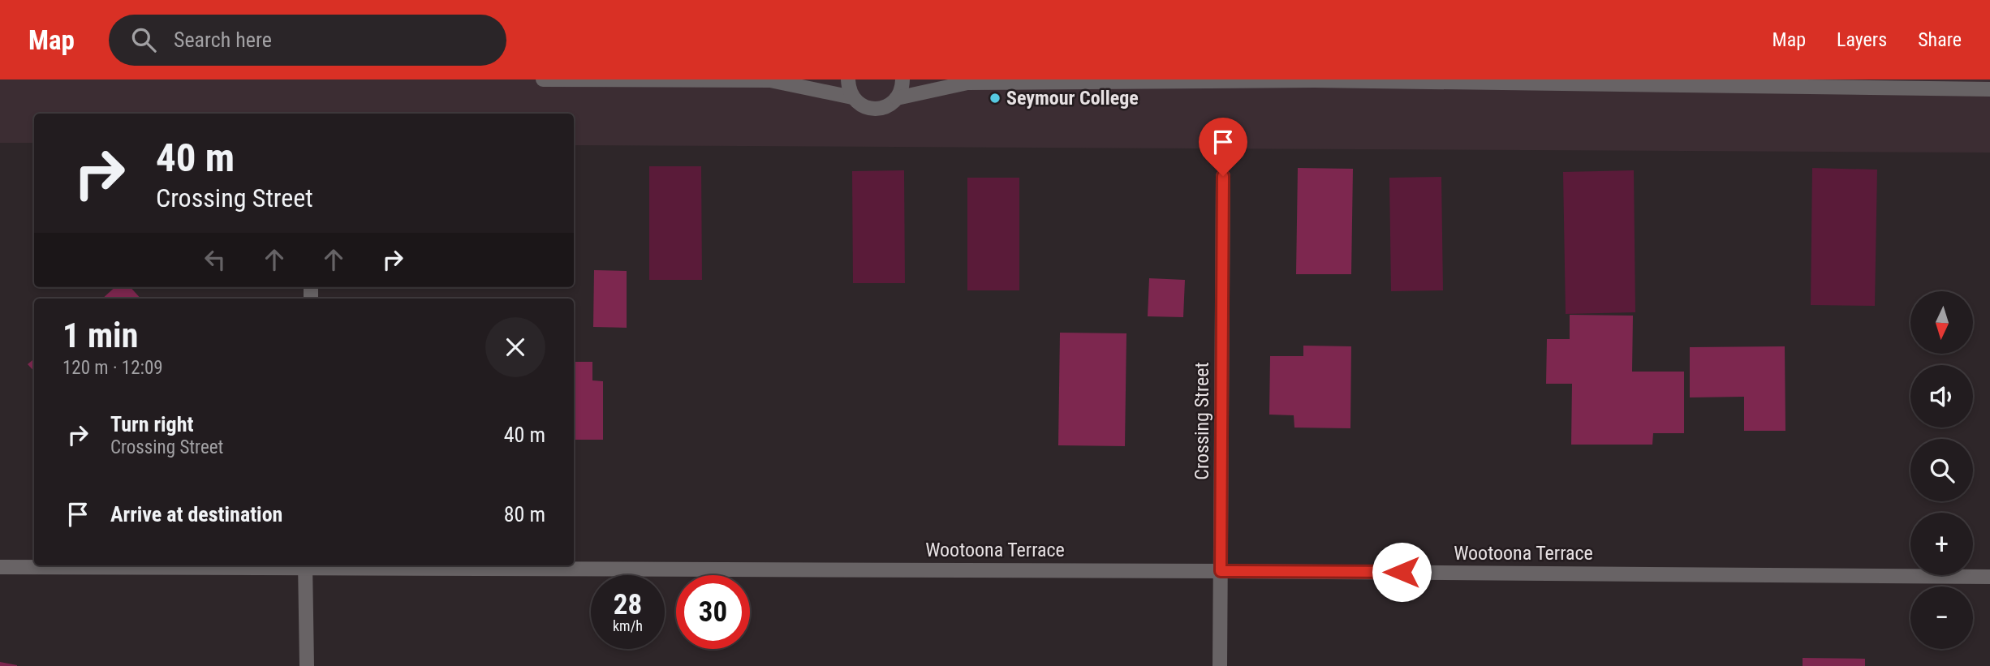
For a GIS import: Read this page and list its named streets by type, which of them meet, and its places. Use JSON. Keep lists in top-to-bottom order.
{
  "streets": {
    "street": ["Crossing Street", "Wootoona Terrace"]
  },
  "crossings": [
    ["Crossing Street", "Wootoona Terrace"]
  ],
  "places": ["Seymour College"],
  "north": "bottom",
  "page": {
    "header": "Map",
    "search": "Search here",
    "nav": ["Map", "Layers", "Share"],
    "turn": ["40 m", "Crossing Street"],
    "map_buttons": ["+", "−"],
    "heading": ["1 min", "120 m · 12:09"],
    "list": [
      {
        "name": "Turn right",
        "note": "Crossing Street",
        "value": "40 m"
      },
      {
        "name": "Arrive at destination",
        "value": "80 m"
      }
    ],
    "speed": "28 km/h",
    "limit": "30"
  }
}
